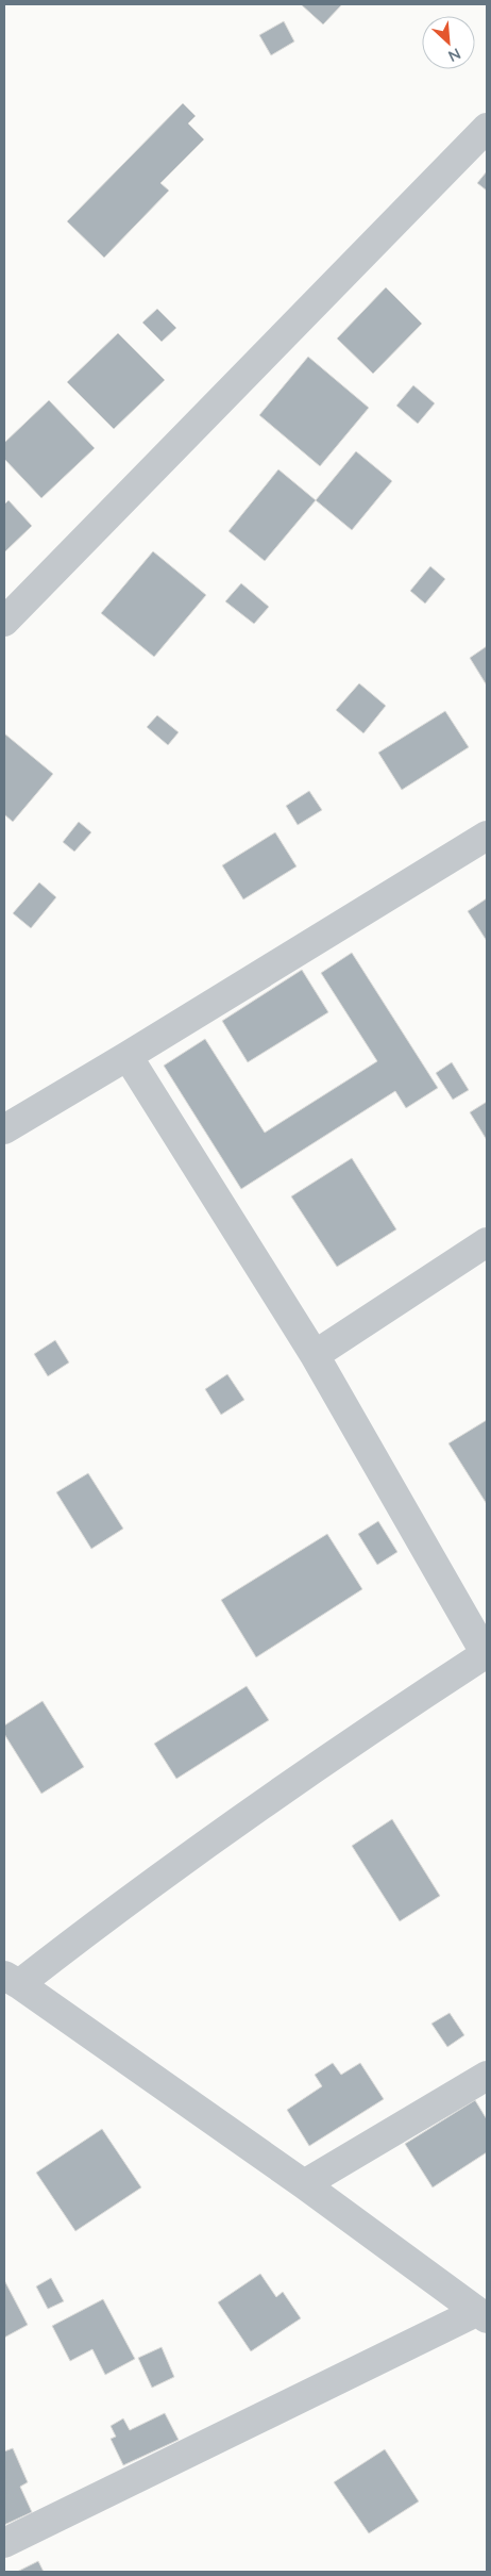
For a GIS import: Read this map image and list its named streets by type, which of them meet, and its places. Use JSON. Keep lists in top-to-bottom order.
{
  "north": "bottom right"
}
